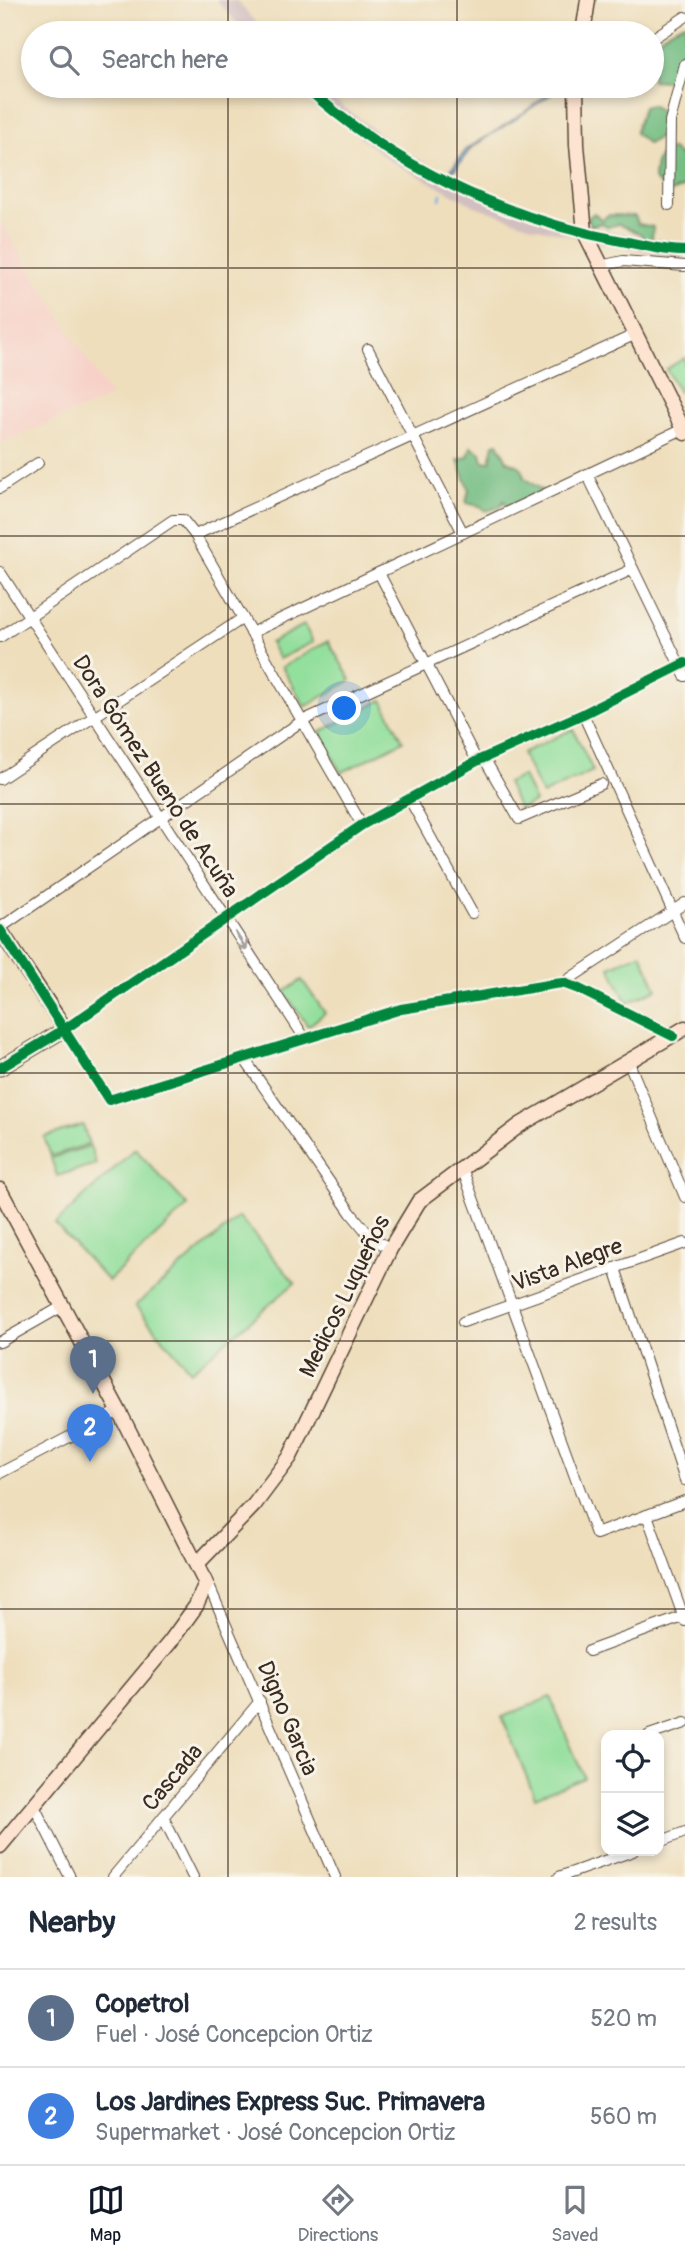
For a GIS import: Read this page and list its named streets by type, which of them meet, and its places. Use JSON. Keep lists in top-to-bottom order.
{
  "streets": {
    "street": [
      "Dora Gómez Bueno de Acuña",
      "Vista Alegre",
      "Medicos Luqueños",
      "Digno Garcia",
      "Cascada"
    ]
  },
  "crossings": [
    ["Medicos Luqueños", "Digno Garcia"],
    ["Digno Garcia", "Cascada"]
  ],
  "page": {
    "search": "Search here",
    "pins": ["1", "2"],
    "heading": ["Nearby", "2 results"],
    "list": [
      {
        "mark": "1",
        "name": "Copetrol",
        "note": "Fuel · José Concepcion Ortiz",
        "value": "520 m"
      },
      {
        "mark": "2",
        "name": "Los Jardines Express Suc. Primavera",
        "note": "Supermarket · José Concepcion Ortiz",
        "value": "560 m"
      }
    ],
    "nav": ["Map", "Directions", "Saved"]
  }
}
